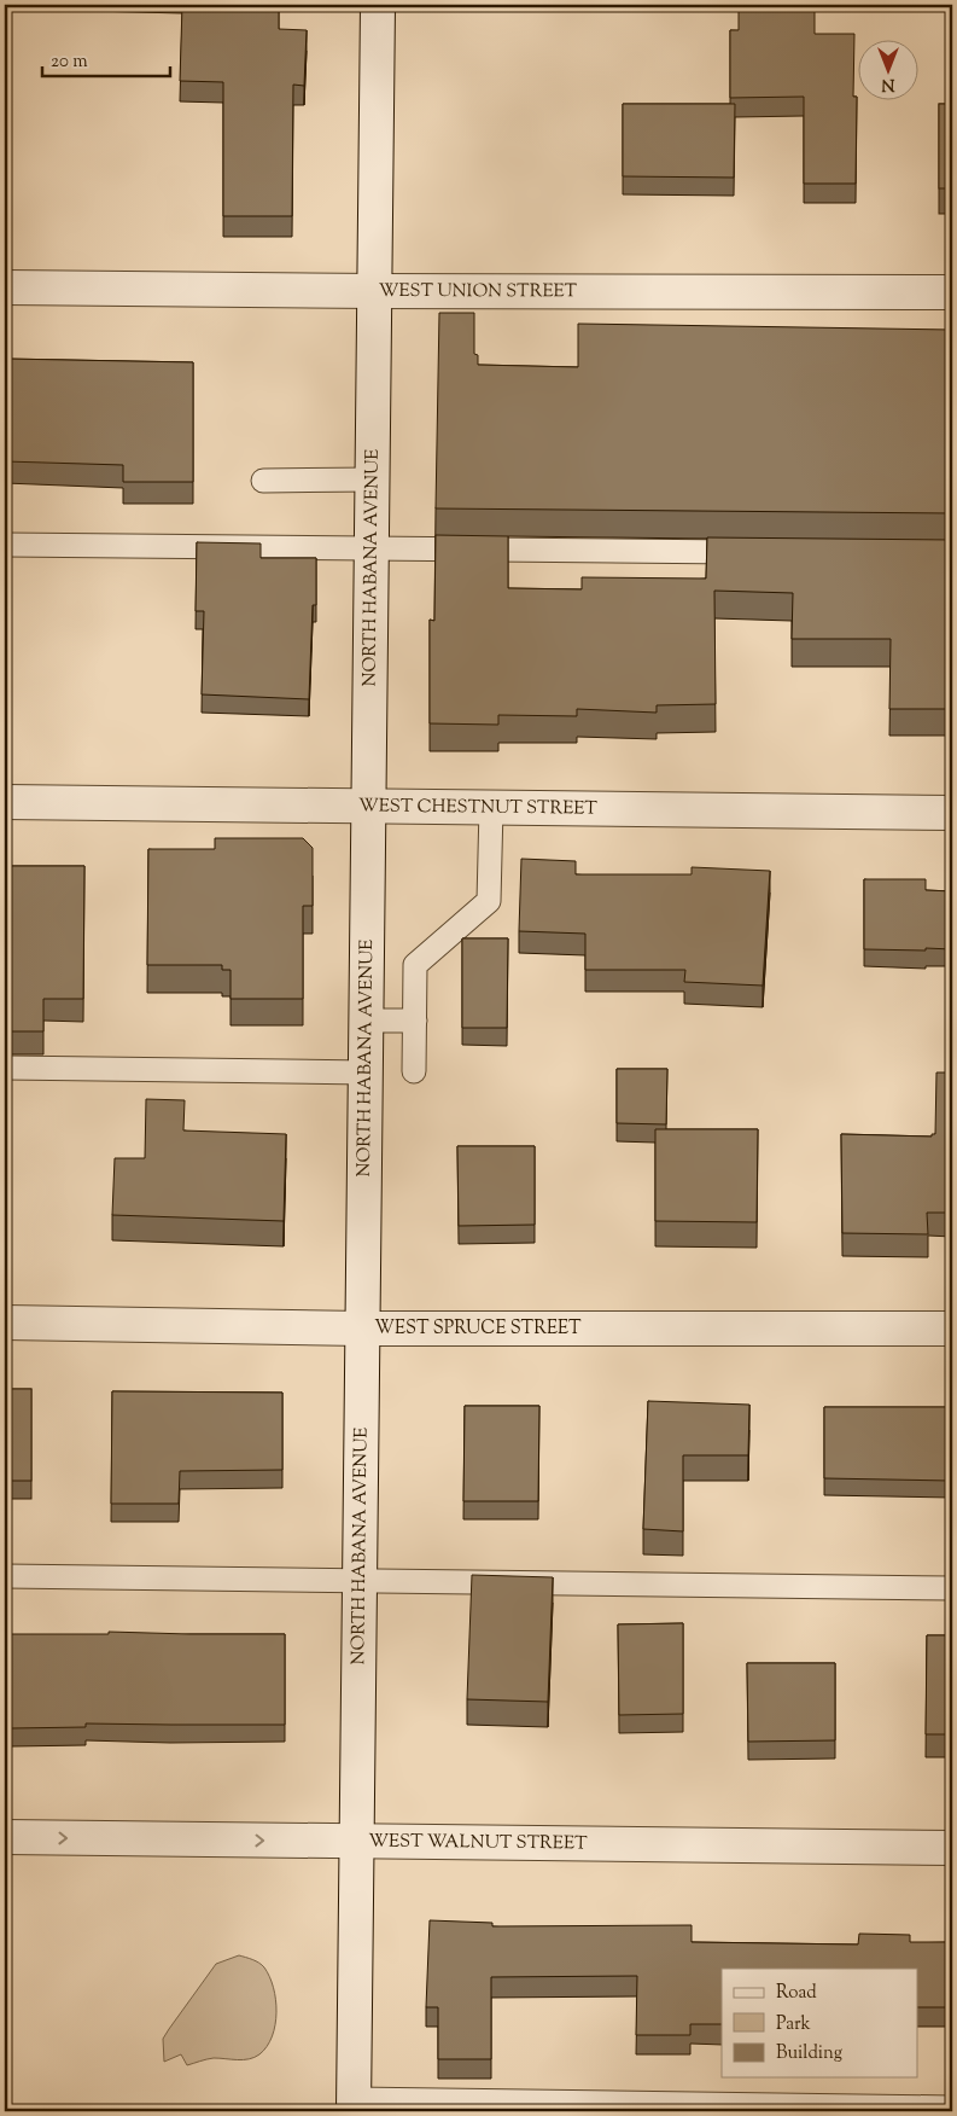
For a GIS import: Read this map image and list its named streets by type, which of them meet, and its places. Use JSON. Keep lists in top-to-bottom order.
{
  "streets": {
    "street": [
      "WEST UNION STREET",
      "NORTH HABANA AVENUE",
      "WEST CHESTNUT STREET",
      "WEST SPRUCE STREET",
      "WEST WALNUT STREET"
    ]
  },
  "crossings": [
    ["WEST UNION STREET", "NORTH HABANA AVENUE"],
    ["NORTH HABANA AVENUE", "WEST CHESTNUT STREET"],
    ["NORTH HABANA AVENUE", "WEST SPRUCE STREET"],
    ["NORTH HABANA AVENUE", "WEST WALNUT STREET"]
  ],
  "one_way": ["WEST WALNUT STREET"],
  "legend": ["Road", "Park", "Building"],
  "scale_bar": "20 m",
  "north": "bottom"
}
